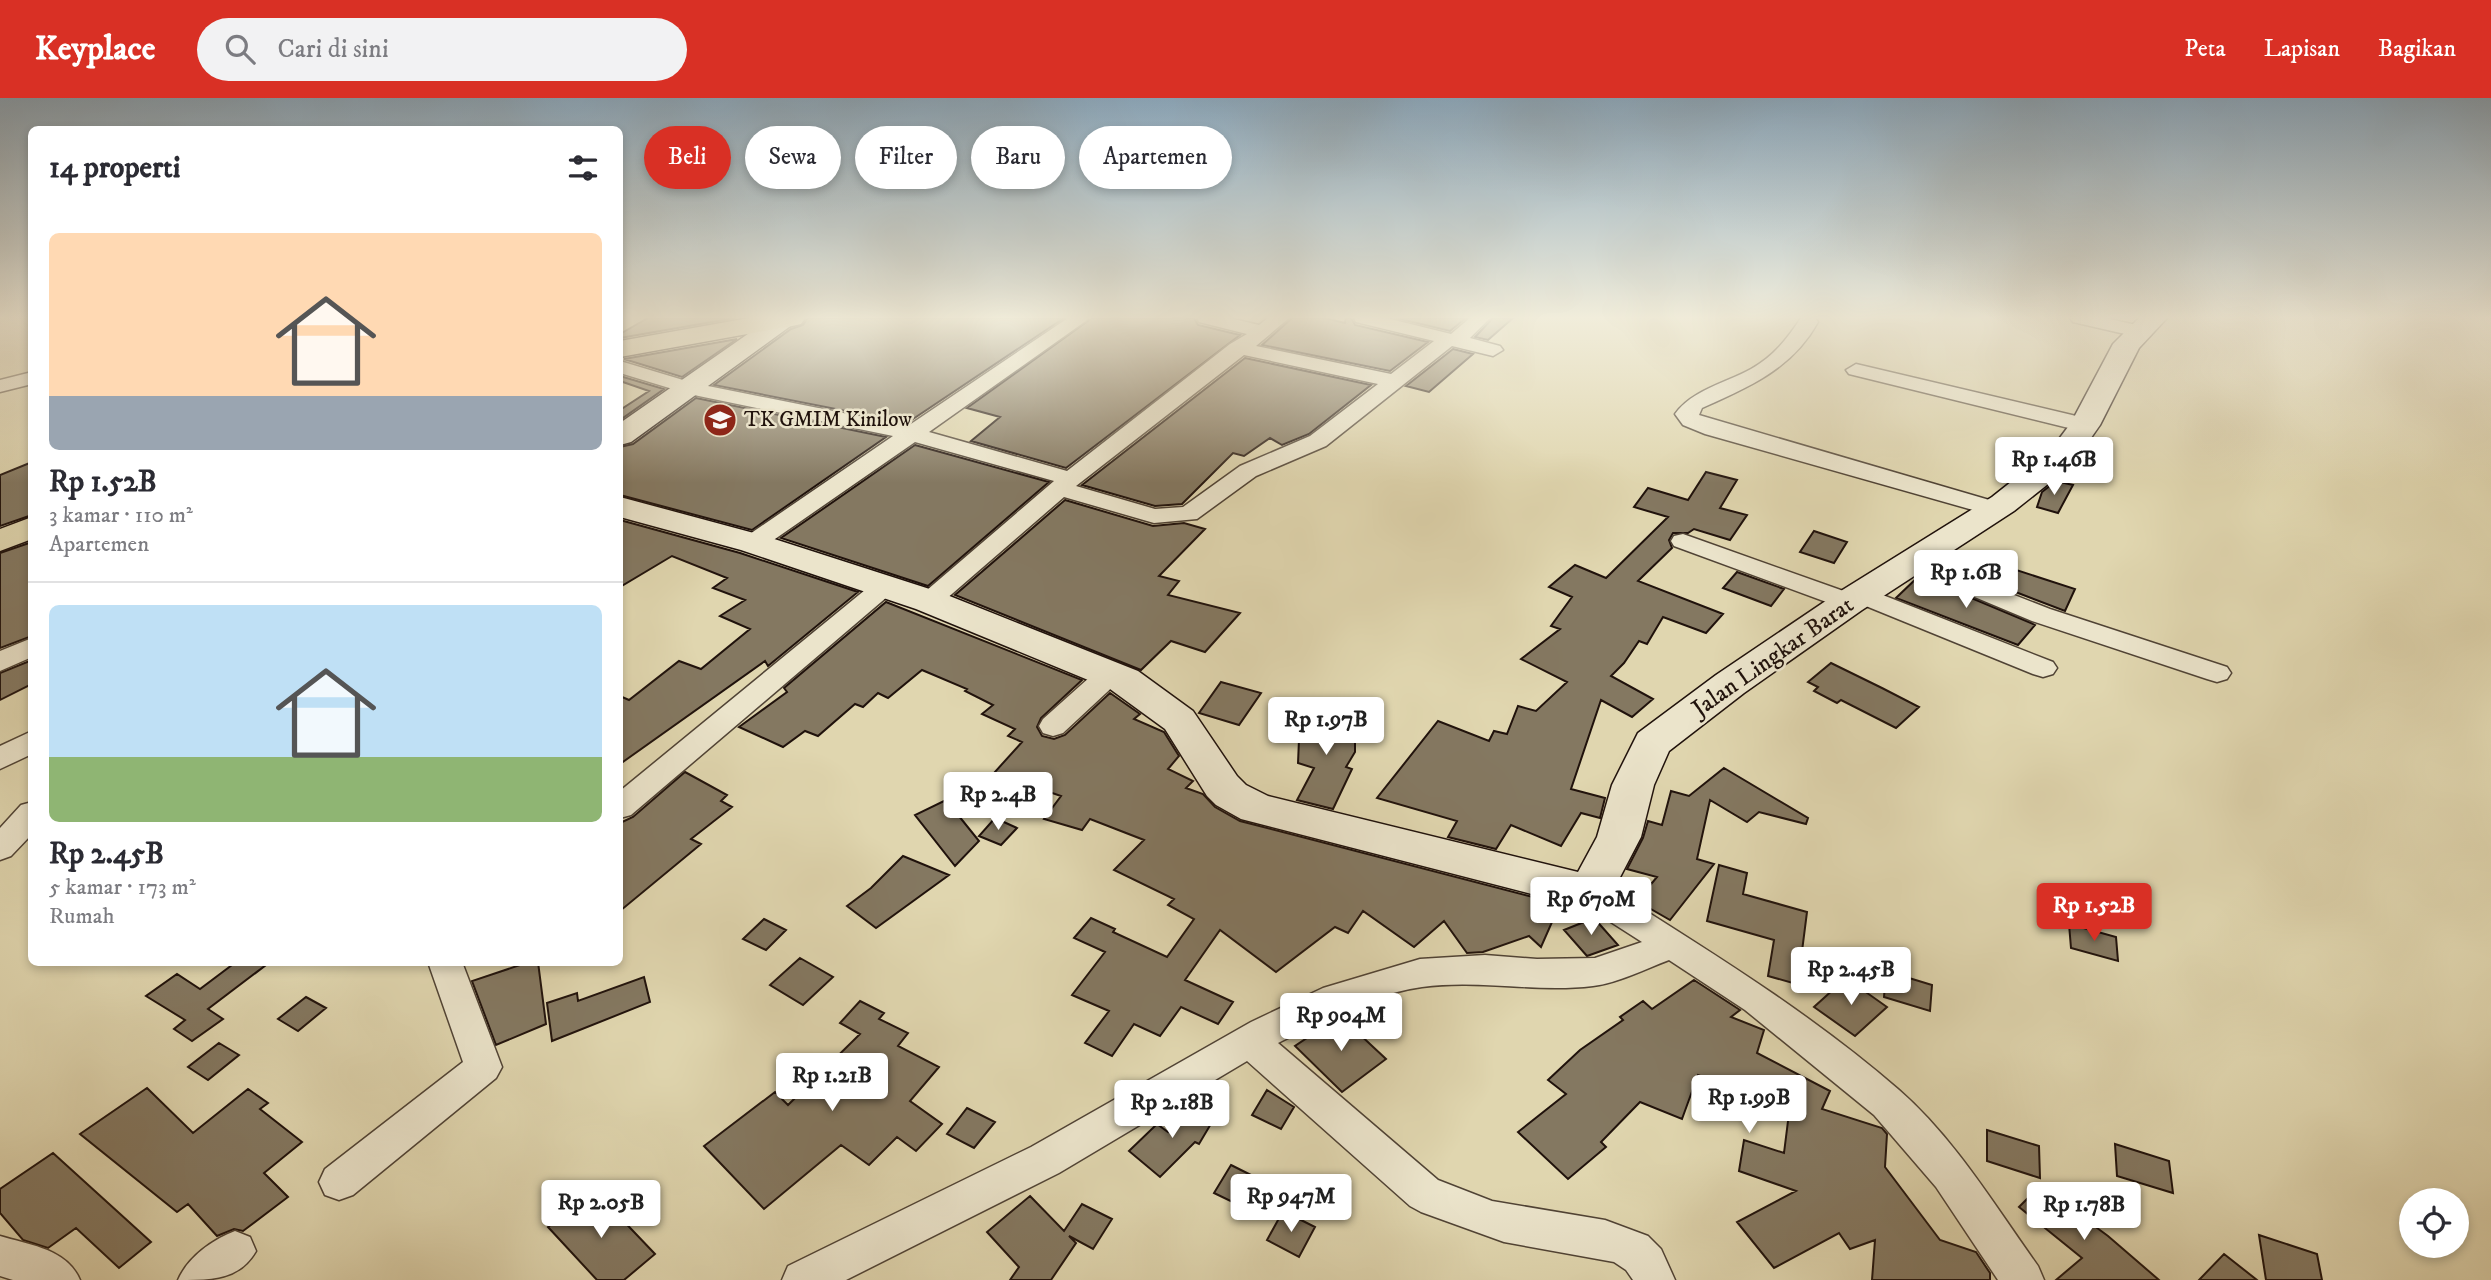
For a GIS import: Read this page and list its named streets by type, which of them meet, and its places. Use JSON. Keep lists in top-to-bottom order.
{
  "streets": {
    "street": ["Jalan Lingkar Barat"]
  },
  "places": {
    "school or university": ["TK GMIM Kinilow"]
  },
  "page": {
    "header": "Keyplace",
    "search": "Cari di sini",
    "nav": ["Peta", "Lapisan", "Bagikan"],
    "chip": [
      "Beli",
      "Sewa",
      "Filter",
      "Baru",
      "Apartemen"
    ],
    "heading": "14 properti",
    "list": [
      {
        "name": "Rp 1.52B",
        "note": "3 kamar · 110 m² · Apartemen"
      },
      {
        "name": "Rp 2.45B",
        "note": "5 kamar · 173 m² · Rumah"
      }
    ],
    "price": [
      "Rp 1.46B",
      "Rp 1.6B",
      "Rp 1.97B",
      "Rp 2.4B",
      "Rp 670M",
      "Rp 1.52B",
      "Rp 2.45B",
      "Rp 904M",
      "Rp 1.21B",
      "Rp 1.99B",
      "Rp 2.18B",
      "Rp 947M",
      "Rp 2.05B",
      "Rp 1.78B"
    ]
  }
}
